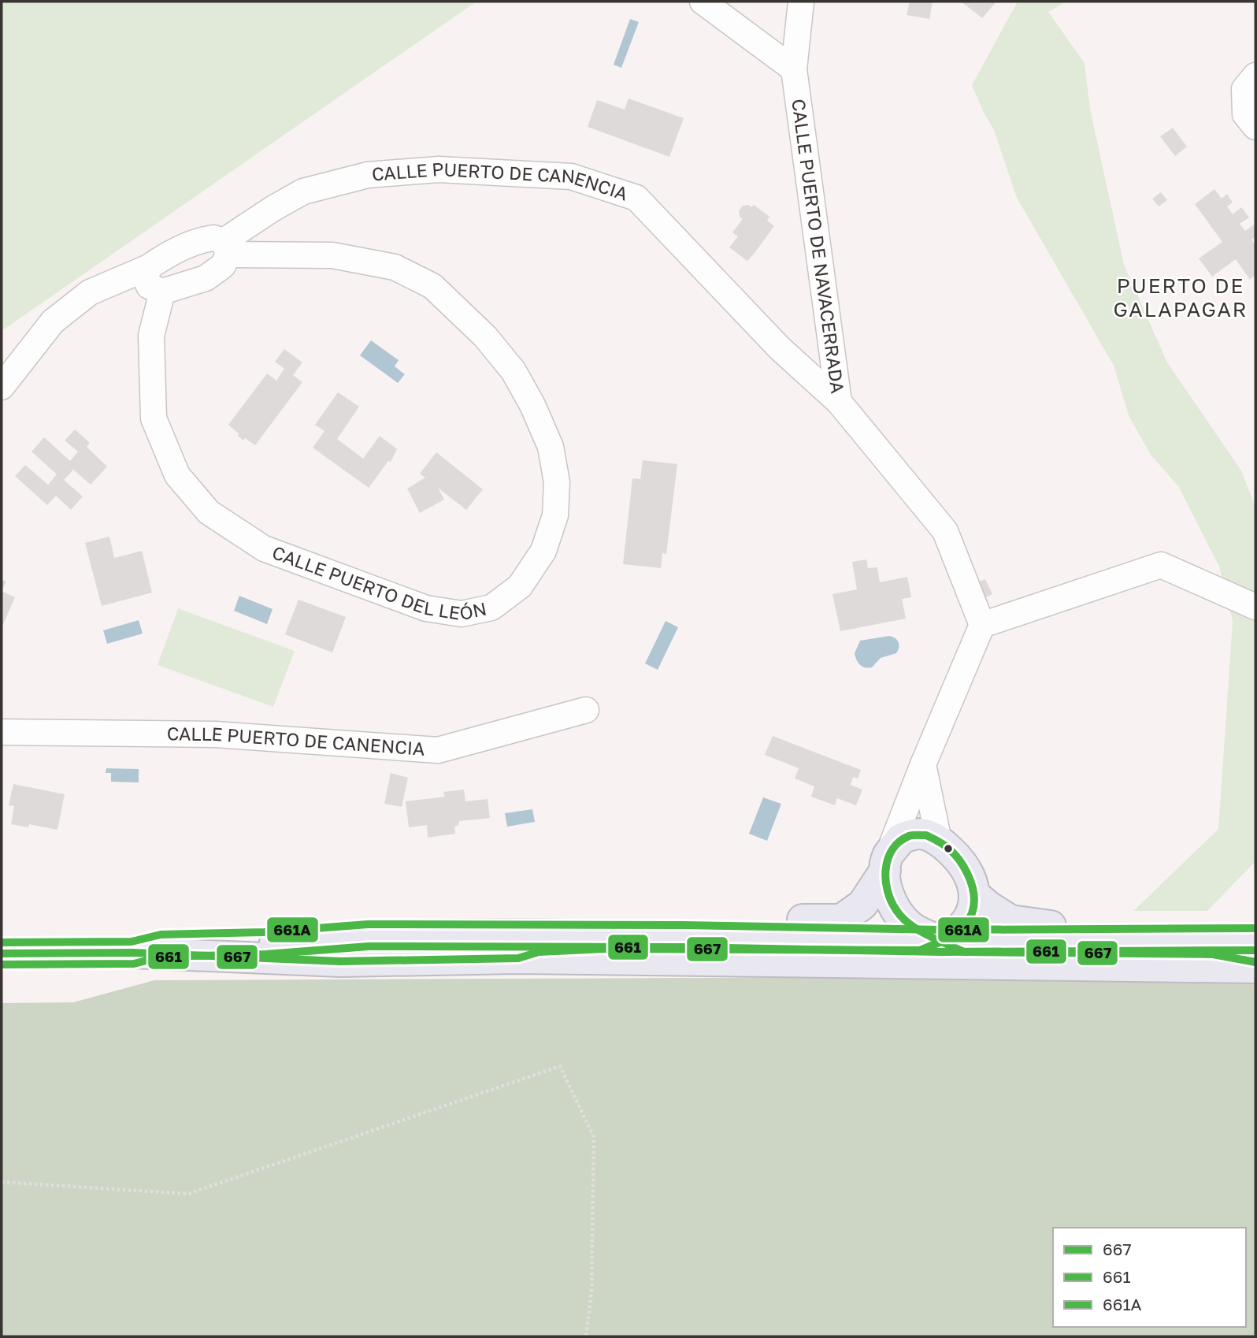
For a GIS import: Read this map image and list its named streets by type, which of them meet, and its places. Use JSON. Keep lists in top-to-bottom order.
{
  "streets": {
    "street": ["CALLE PUERTO DE CANENCIA", "CALLE PUERTO DE NAVACERRADA", "CALLE PUERTO DEL LEÓN"]
  },
  "crossings": [
    ["CALLE PUERTO DE CANENCIA", "CALLE PUERTO DE NAVACERRADA"],
    ["CALLE PUERTO DE CANENCIA", "CALLE PUERTO DEL LEÓN"]
  ],
  "districts": ["PUERTO DE GALAPAGAR"],
  "lines": ["transit line 667", "transit line 661A", "transit line 661"],
  "legend": ["667", "661", "661A"]
}
